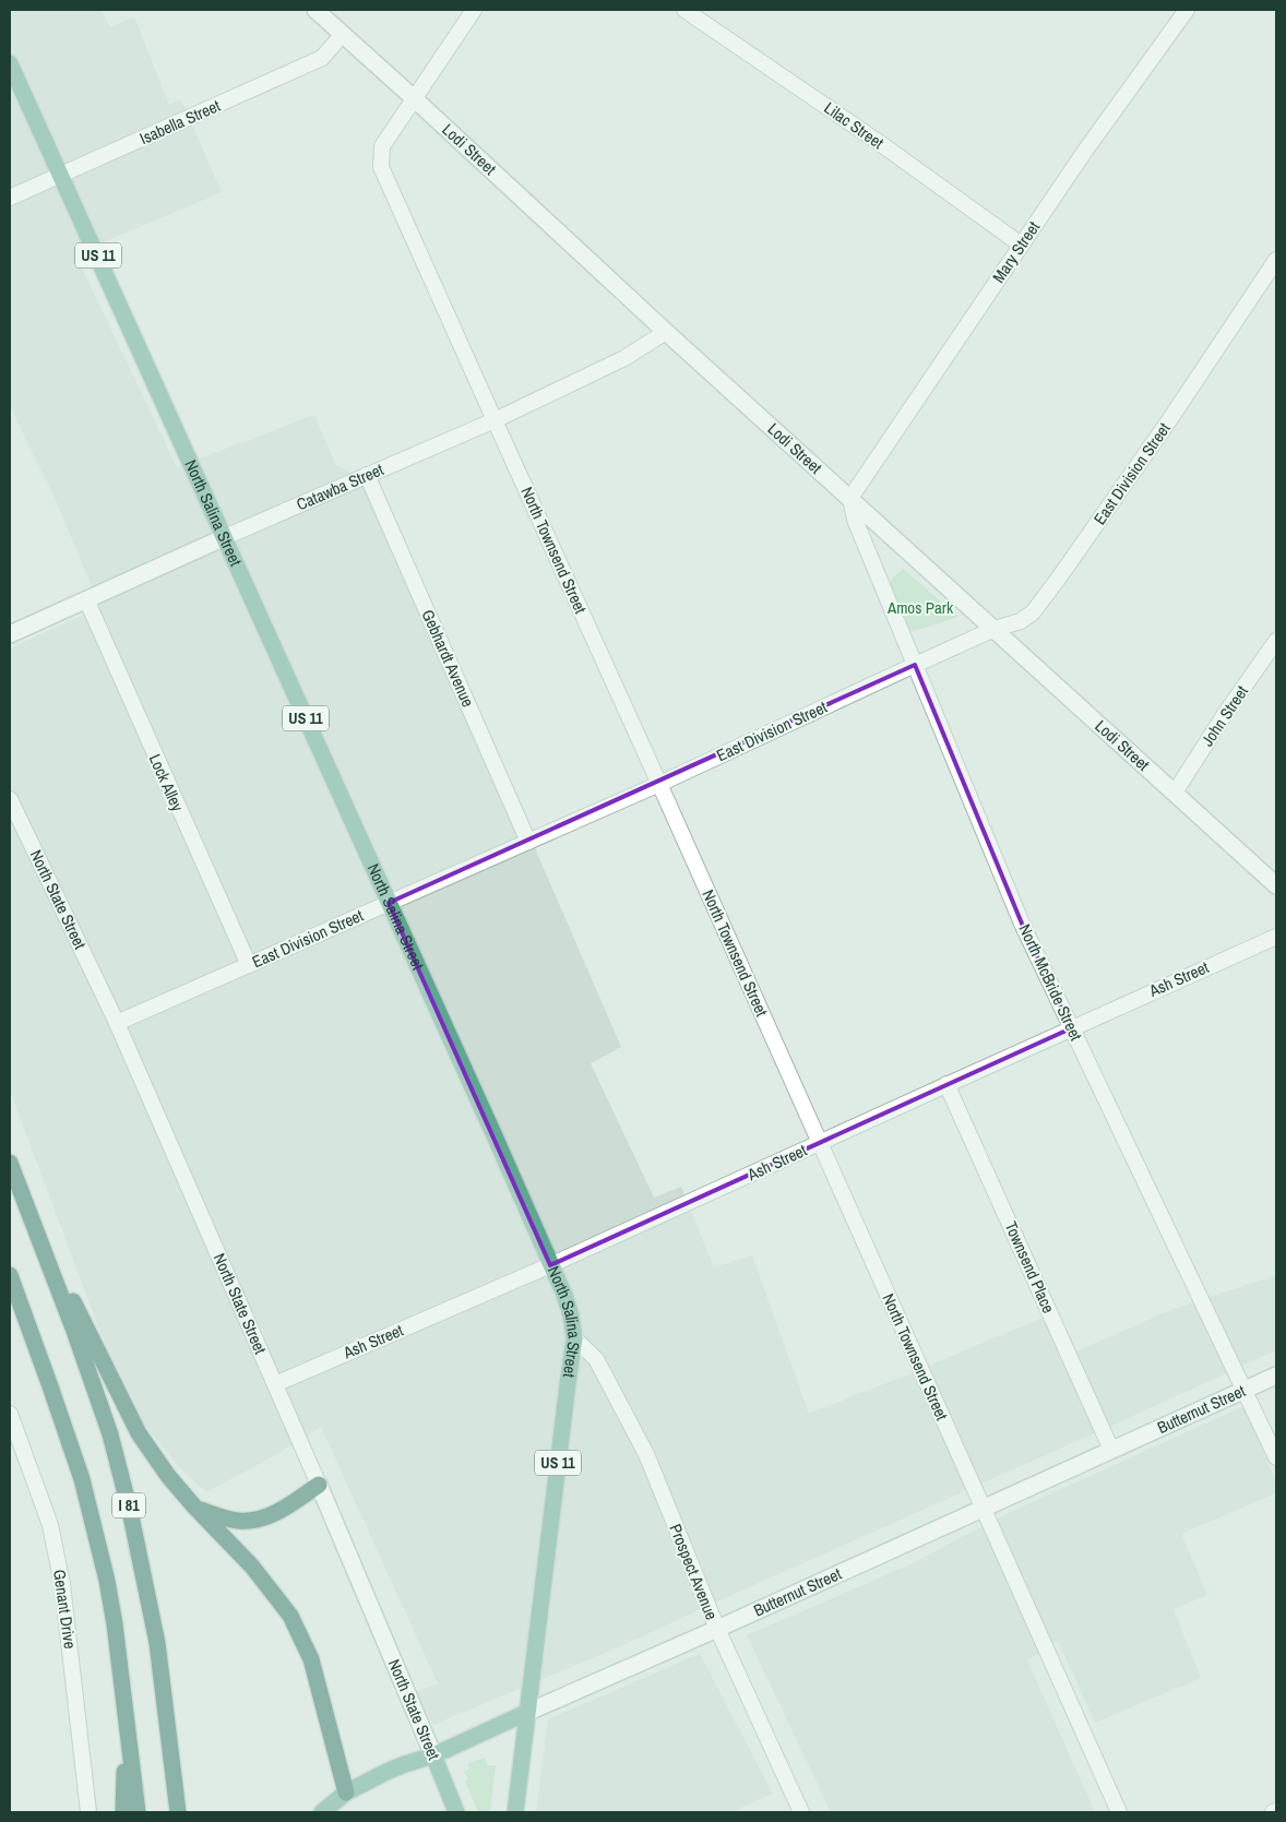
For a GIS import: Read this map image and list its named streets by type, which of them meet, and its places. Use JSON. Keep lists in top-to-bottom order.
{
  "streets": {
    "highway": ["I 81"],
    "main road": [
      "US 11",
      "North Salina Street",
      "North State Street",
      "Butternut Street"
    ],
    "street": [
      "Isabella Street",
      "Lilac Street",
      "Lodi Street",
      "Mary Street",
      "East Division Street",
      "Catawba Street",
      "North Townsend Street",
      "Gebhardt Avenue",
      "John Street",
      "Lock Alley",
      "Ash Street",
      "North McBride Street",
      "Townsend Place",
      "Prospect Avenue",
      "Genant Drive"
    ]
  },
  "crossings": [
    ["Isabella Street", "Lodi Street"],
    ["Isabella Street", "North Salina Street"],
    ["Lilac Street", "Mary Street"],
    ["Lodi Street", "Mary Street"],
    ["Lodi Street", "East Division Street"],
    ["Lodi Street", "Catawba Street"],
    ["Lodi Street", "North Townsend Street"],
    ["Lodi Street", "John Street"],
    ["Lodi Street", "North McBride Street"],
    ["Mary Street", "North McBride Street"],
    ["East Division Street", "North Salina Street"],
    ["East Division Street", "North Townsend Street"],
    ["East Division Street", "Gebhardt Avenue"],
    ["East Division Street", "Lock Alley"],
    ["East Division Street", "North State Street"],
    ["East Division Street", "North McBride Street"],
    ["Catawba Street", "North Salina Street"],
    ["Catawba Street", "North Townsend Street"],
    ["Catawba Street", "Gebhardt Avenue"],
    ["Catawba Street", "Lock Alley"],
    ["North Salina Street", "Ash Street"],
    ["North Salina Street", "Butternut Street"],
    ["North Salina Street", "Prospect Avenue"],
    ["North Townsend Street", "Ash Street"],
    ["North Townsend Street", "Butternut Street"],
    ["North State Street", "Ash Street"],
    ["North State Street", "Butternut Street"],
    ["Ash Street", "North McBride Street"],
    ["Ash Street", "Townsend Place"],
    ["North McBride Street", "Butternut Street"],
    ["Townsend Place", "Butternut Street"],
    ["Butternut Street", "Prospect Avenue"]
  ],
  "parks": ["Amos Park"]
}
